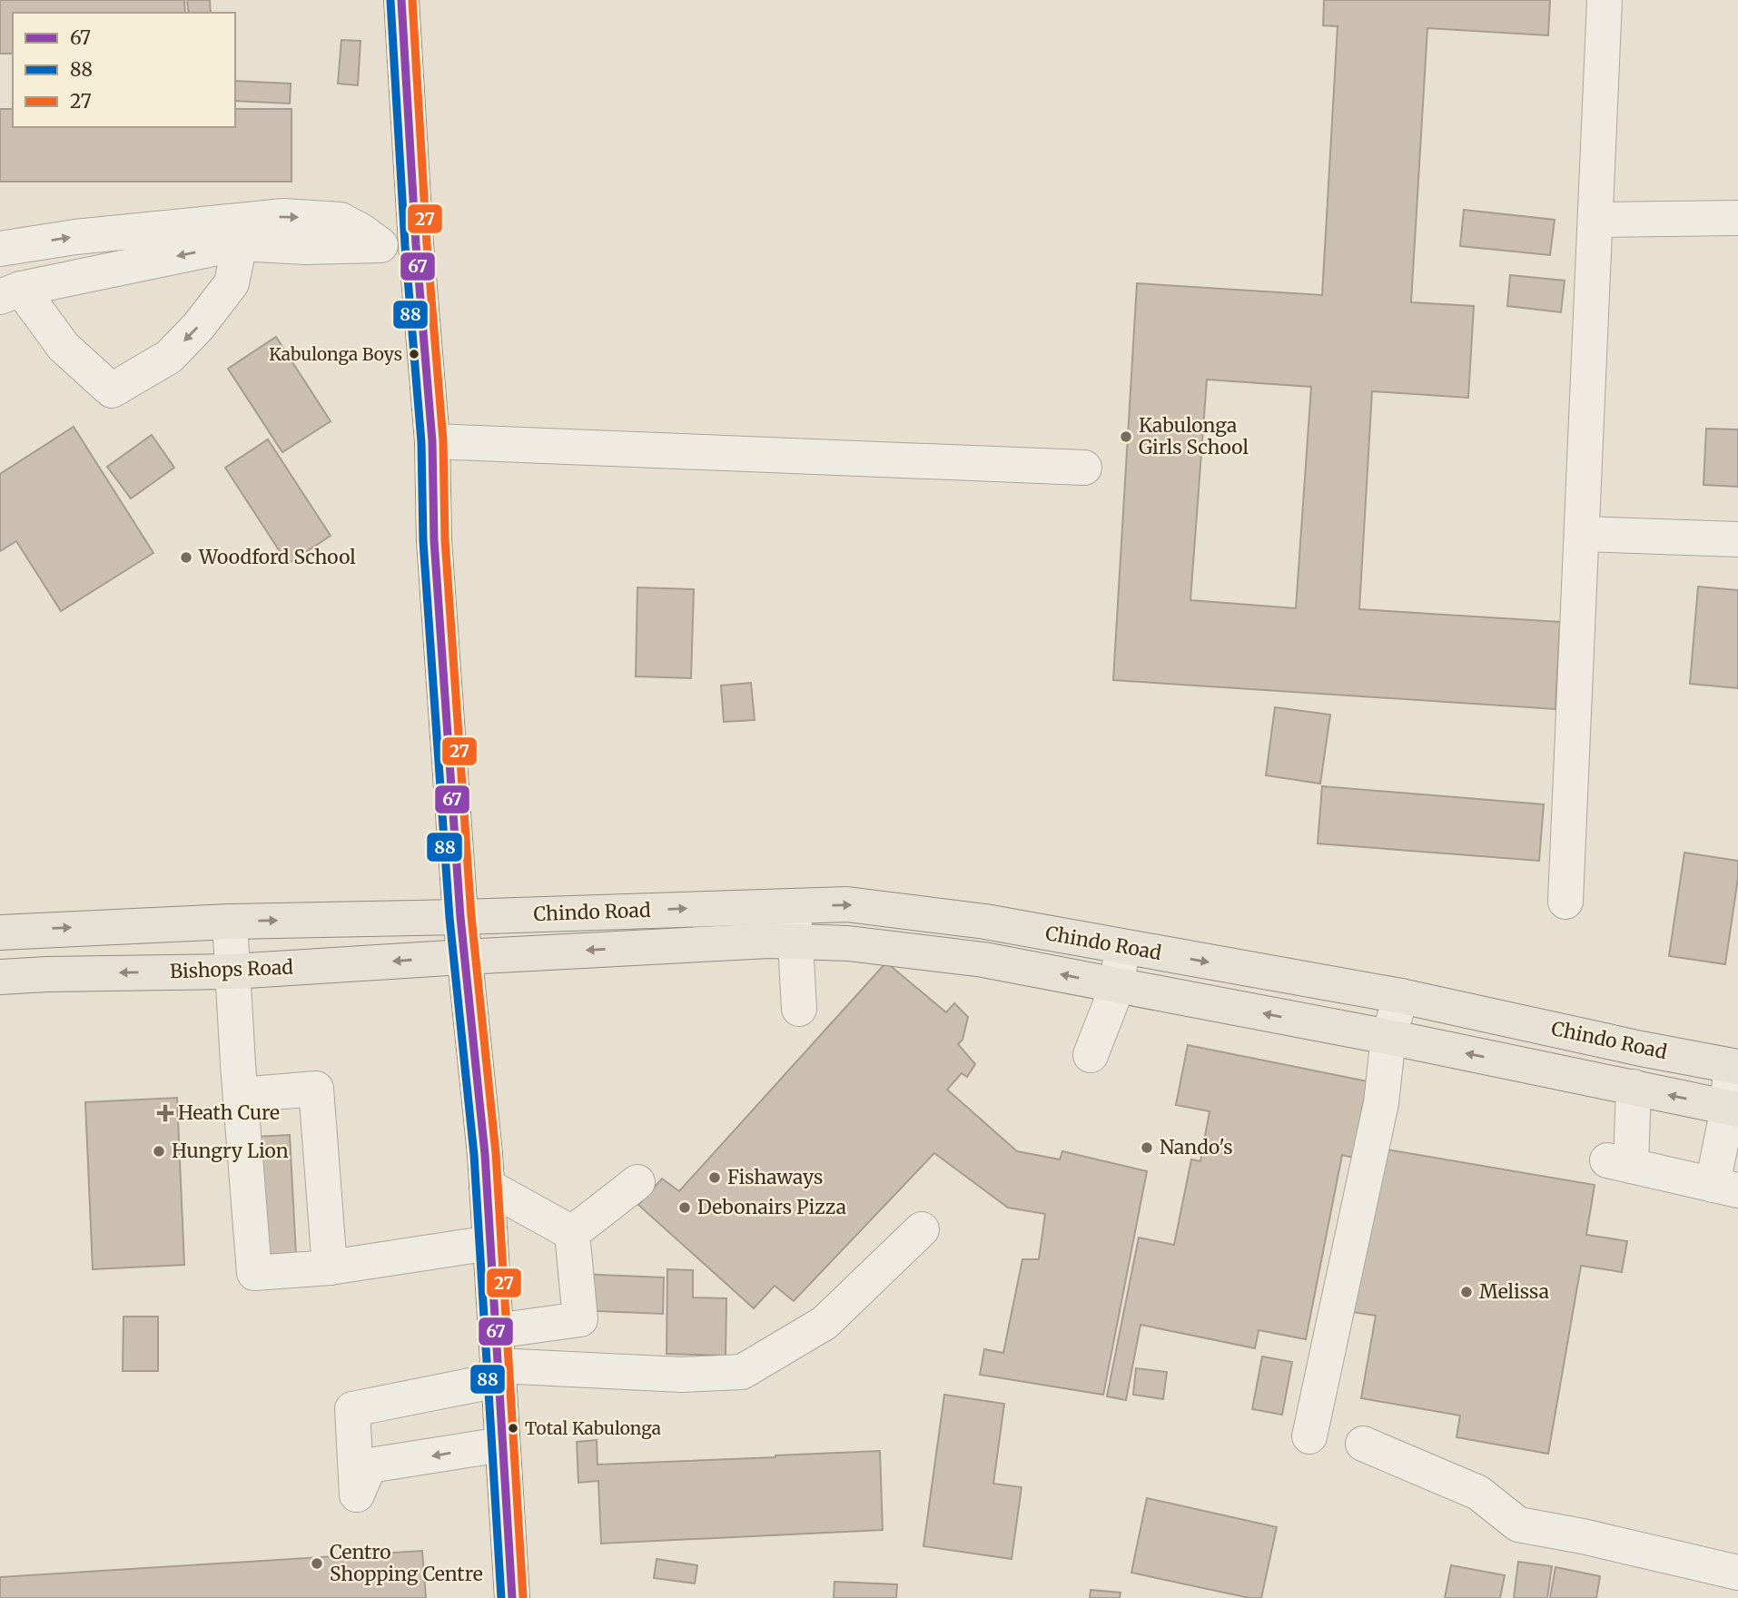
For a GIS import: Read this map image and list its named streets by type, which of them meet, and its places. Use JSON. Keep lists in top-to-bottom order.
{
  "streets": {
    "main road": ["Chindo Road", "Bishops Road"]
  },
  "crossings": [
    ["Chindo Road", "Bishops Road"]
  ],
  "places": {
    "other": [
      "Kabulonga Boys",
      "Kabulonga Girls School",
      "Woodford School",
      "Nando's",
      "Hungry Lion",
      "Fishaways",
      "Debonairs Pizza",
      "Melissa",
      "Total Kabulonga",
      "Centro Shopping Centre"
    ],
    "health": ["Heath Cure"]
  },
  "lines": ["transit line 67", "transit line 27", "transit line 88"],
  "legend": ["67", "88", "27"]
}
